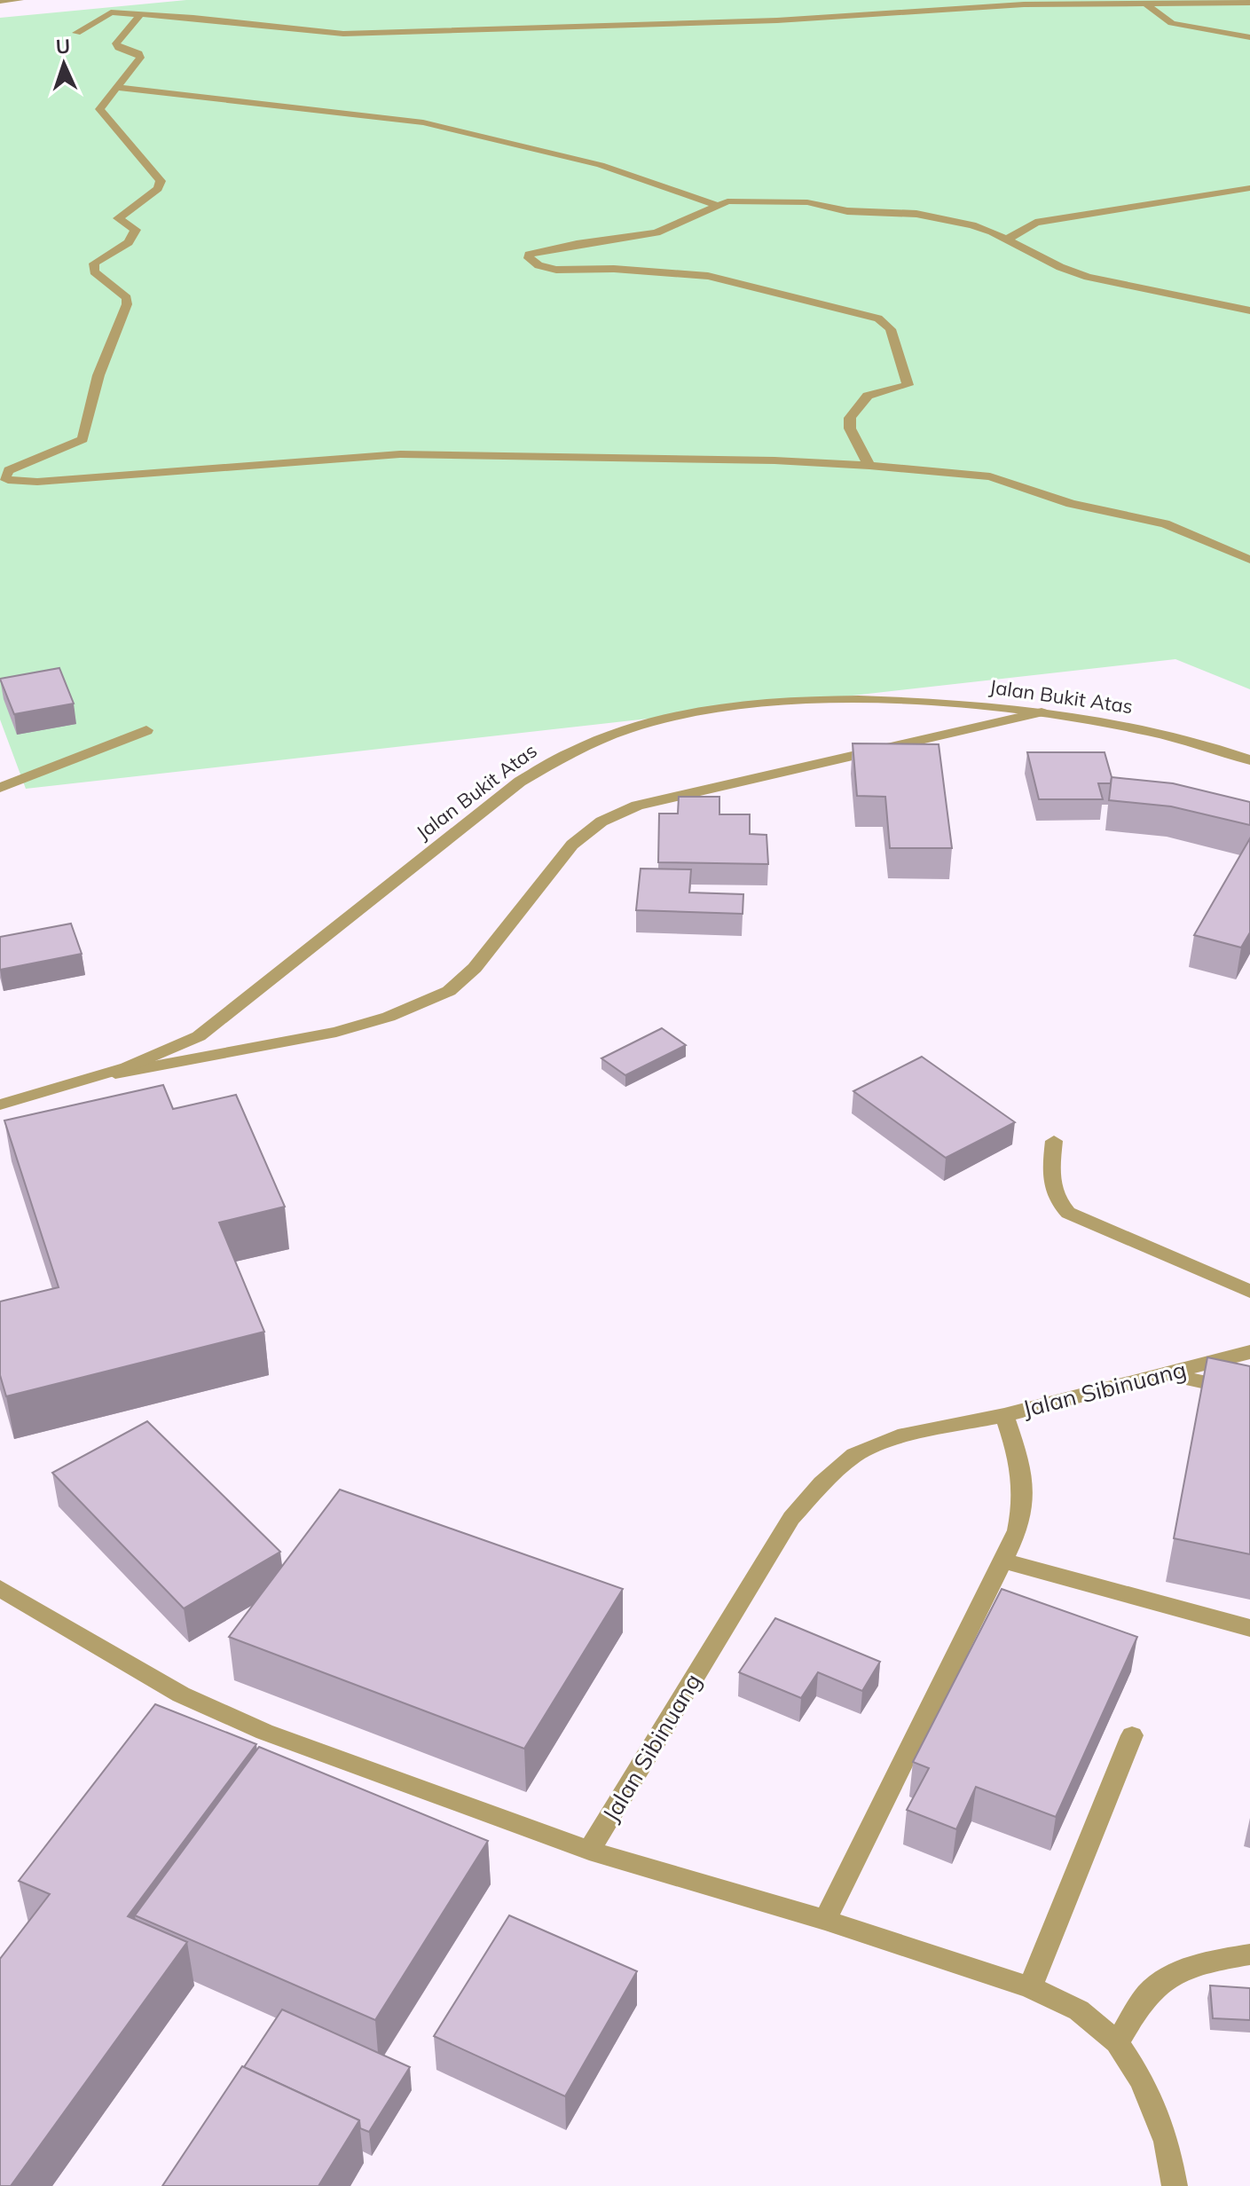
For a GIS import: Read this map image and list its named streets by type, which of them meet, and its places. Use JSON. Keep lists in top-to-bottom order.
{
  "streets": {
    "street": ["Jalan Bukit Atas", "Jalan Sibinuang"]
  },
  "north": "top"
}
